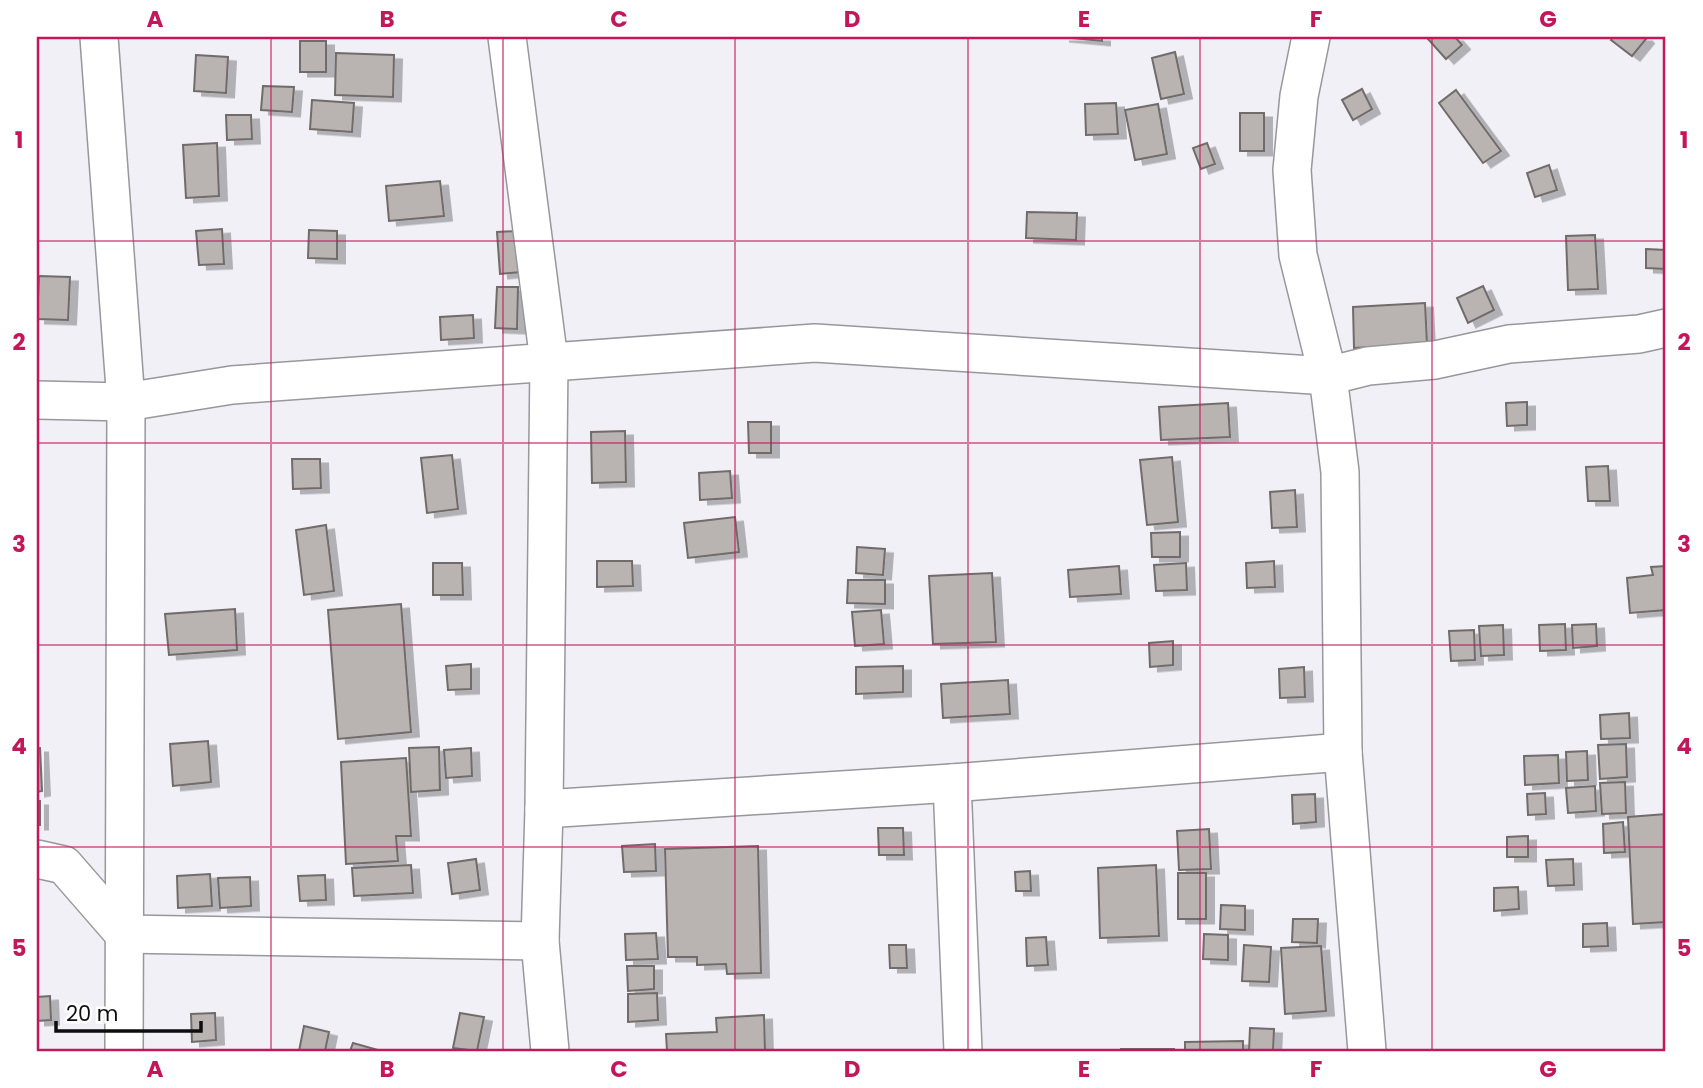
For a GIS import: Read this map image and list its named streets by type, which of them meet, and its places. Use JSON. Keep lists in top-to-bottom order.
{
  "scale_bar": "20 m",
  "grid": {
    "columns": [
      "A",
      "B",
      "C",
      "D",
      "E",
      "F",
      "G"
    ],
    "rows": [
      "1",
      "2",
      "3",
      "4",
      "5"
    ]
  }
}
